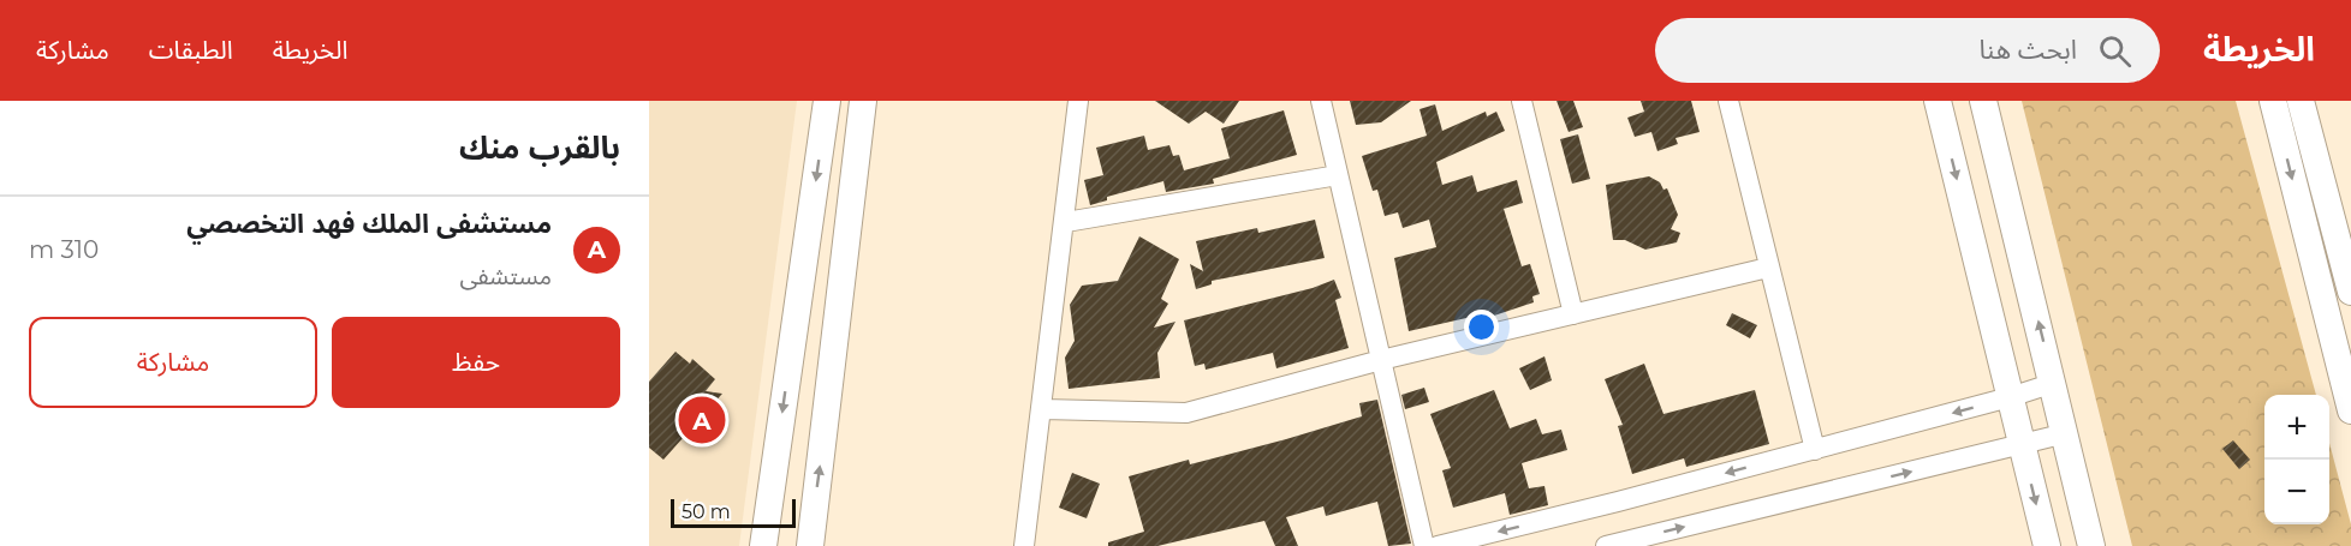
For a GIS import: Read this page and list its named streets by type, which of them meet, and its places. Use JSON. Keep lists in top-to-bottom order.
{
  "scale_bar": "50 m",
  "page": {
    "header": "الخريطة",
    "search": "ابحث هنا",
    "nav": ["الخريطة", "الطبقات", "مشاركة"],
    "heading": "بالقرب منك",
    "list": [
      {
        "mark": "A",
        "name": "مستشفى الملك فهد التخصصي",
        "note": "مستشفى",
        "value": "310 m"
      }
    ],
    "buttons": ["حفظ", "مشاركة"],
    "pins": "A",
    "map_buttons": ["+", "−"],
    "scale": "50 m"
  }
}
